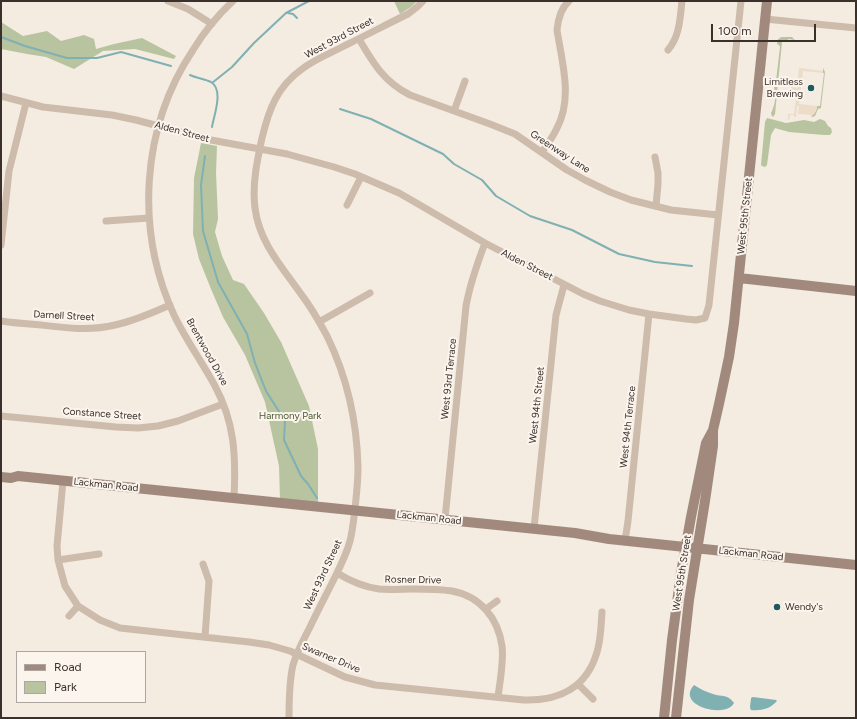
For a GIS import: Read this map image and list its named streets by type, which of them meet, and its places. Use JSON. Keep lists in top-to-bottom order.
{
  "streets": {
    "main road": ["West 95th Street", "Lackman Road"],
    "street": [
      "West 93rd Street",
      "Alden Street",
      "Greenway Lane",
      "Darnell Street",
      "Brentwood Drive",
      "West 93rd Terrace",
      "West 94th Street",
      "Constance Street",
      "West 94th Terrace",
      "Rosner Drive",
      "Swarner Drive"
    ]
  },
  "crossings": [
    ["West 93rd Street", "Alden Street"],
    ["West 93rd Street", "Greenway Lane"],
    ["West 93rd Street", "Lackman Road"],
    ["West 93rd Street", "Rosner Drive"],
    ["West 93rd Street", "Swarner Drive"],
    ["Alden Street", "Greenway Lane"],
    ["Alden Street", "Brentwood Drive"],
    ["Alden Street", "West 93rd Terrace"],
    ["Alden Street", "West 94th Street"],
    ["Alden Street", "West 94th Terrace"],
    ["West 95th Street", "Lackman Road"],
    ["Darnell Street", "Brentwood Drive"],
    ["Brentwood Drive", "Constance Street"],
    ["Brentwood Drive", "Lackman Road"],
    ["West 93rd Terrace", "Lackman Road"],
    ["West 94th Street", "Lackman Road"],
    ["West 94th Terrace", "Lackman Road"],
    ["Lackman Road", "Swarner Drive"],
    ["Rosner Drive", "Swarner Drive"]
  ],
  "parks": ["Harmony Park"],
  "places": ["Limitless Brewing", "Wendy's"],
  "legend": ["Road", "Park"],
  "scale_bar": "100 m"
}
